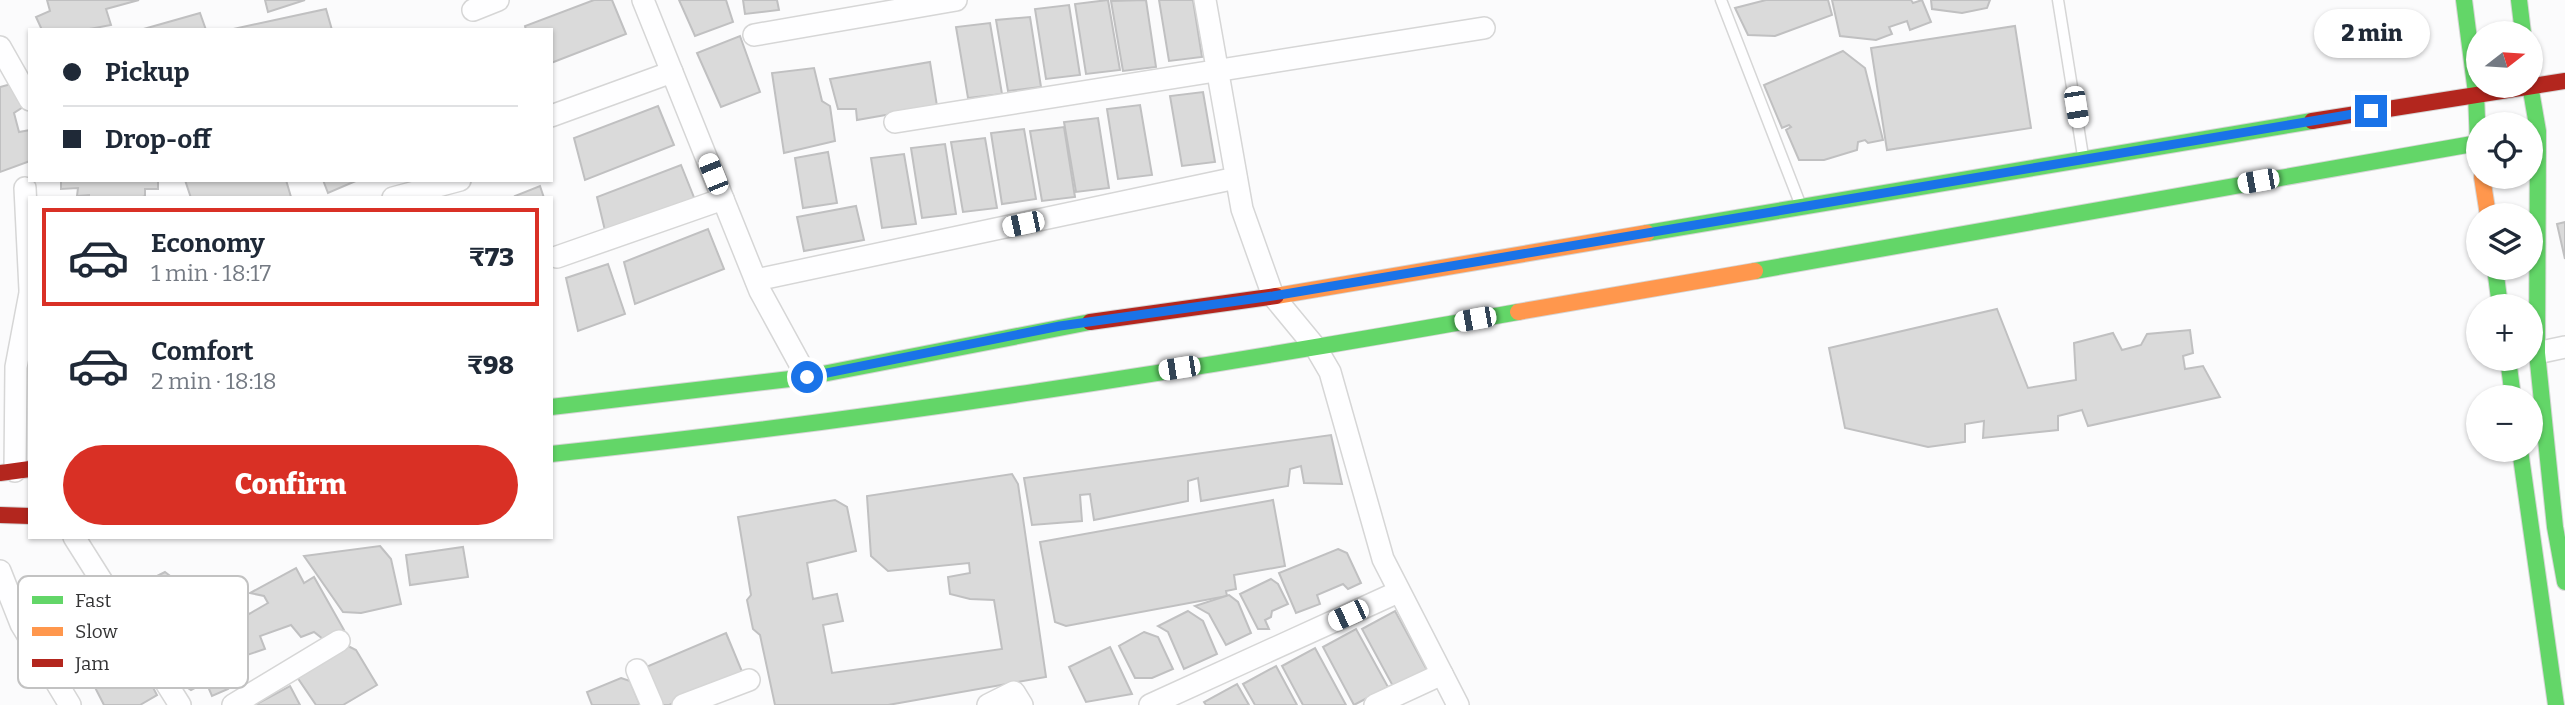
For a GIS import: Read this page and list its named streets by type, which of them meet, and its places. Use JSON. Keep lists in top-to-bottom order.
{
  "legend": ["Fast", "Slow", "Jam"],
  "north": "right",
  "page": {
    "bubble": "2 min",
    "map_buttons": ["+", "−"],
    "banner": ["Pickup", "Drop-off"],
    "list": [
      {
        "name": "Economy",
        "note": "1 min · 18:17",
        "value": "₹73"
      },
      {
        "name": "Comfort",
        "note": "2 min · 18:18",
        "value": "₹98"
      }
    ],
    "buttons": "Confirm"
  }
}
